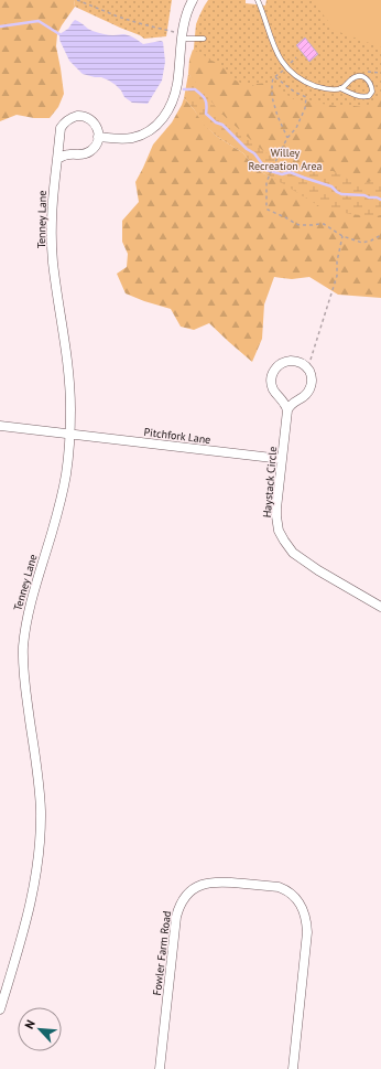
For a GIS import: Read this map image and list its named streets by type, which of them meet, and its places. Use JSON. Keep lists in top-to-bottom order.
{
  "streets": {
    "street": [
      "Tenney Lane",
      "Pitchfork Lane",
      "Haystack Circle",
      "Fowler Farm Road"
    ]
  },
  "crossings": [
    ["Tenney Lane", "Pitchfork Lane"],
    ["Pitchfork Lane", "Haystack Circle"]
  ],
  "parks": ["Willey Recreation Area"],
  "north": "top left"
}
